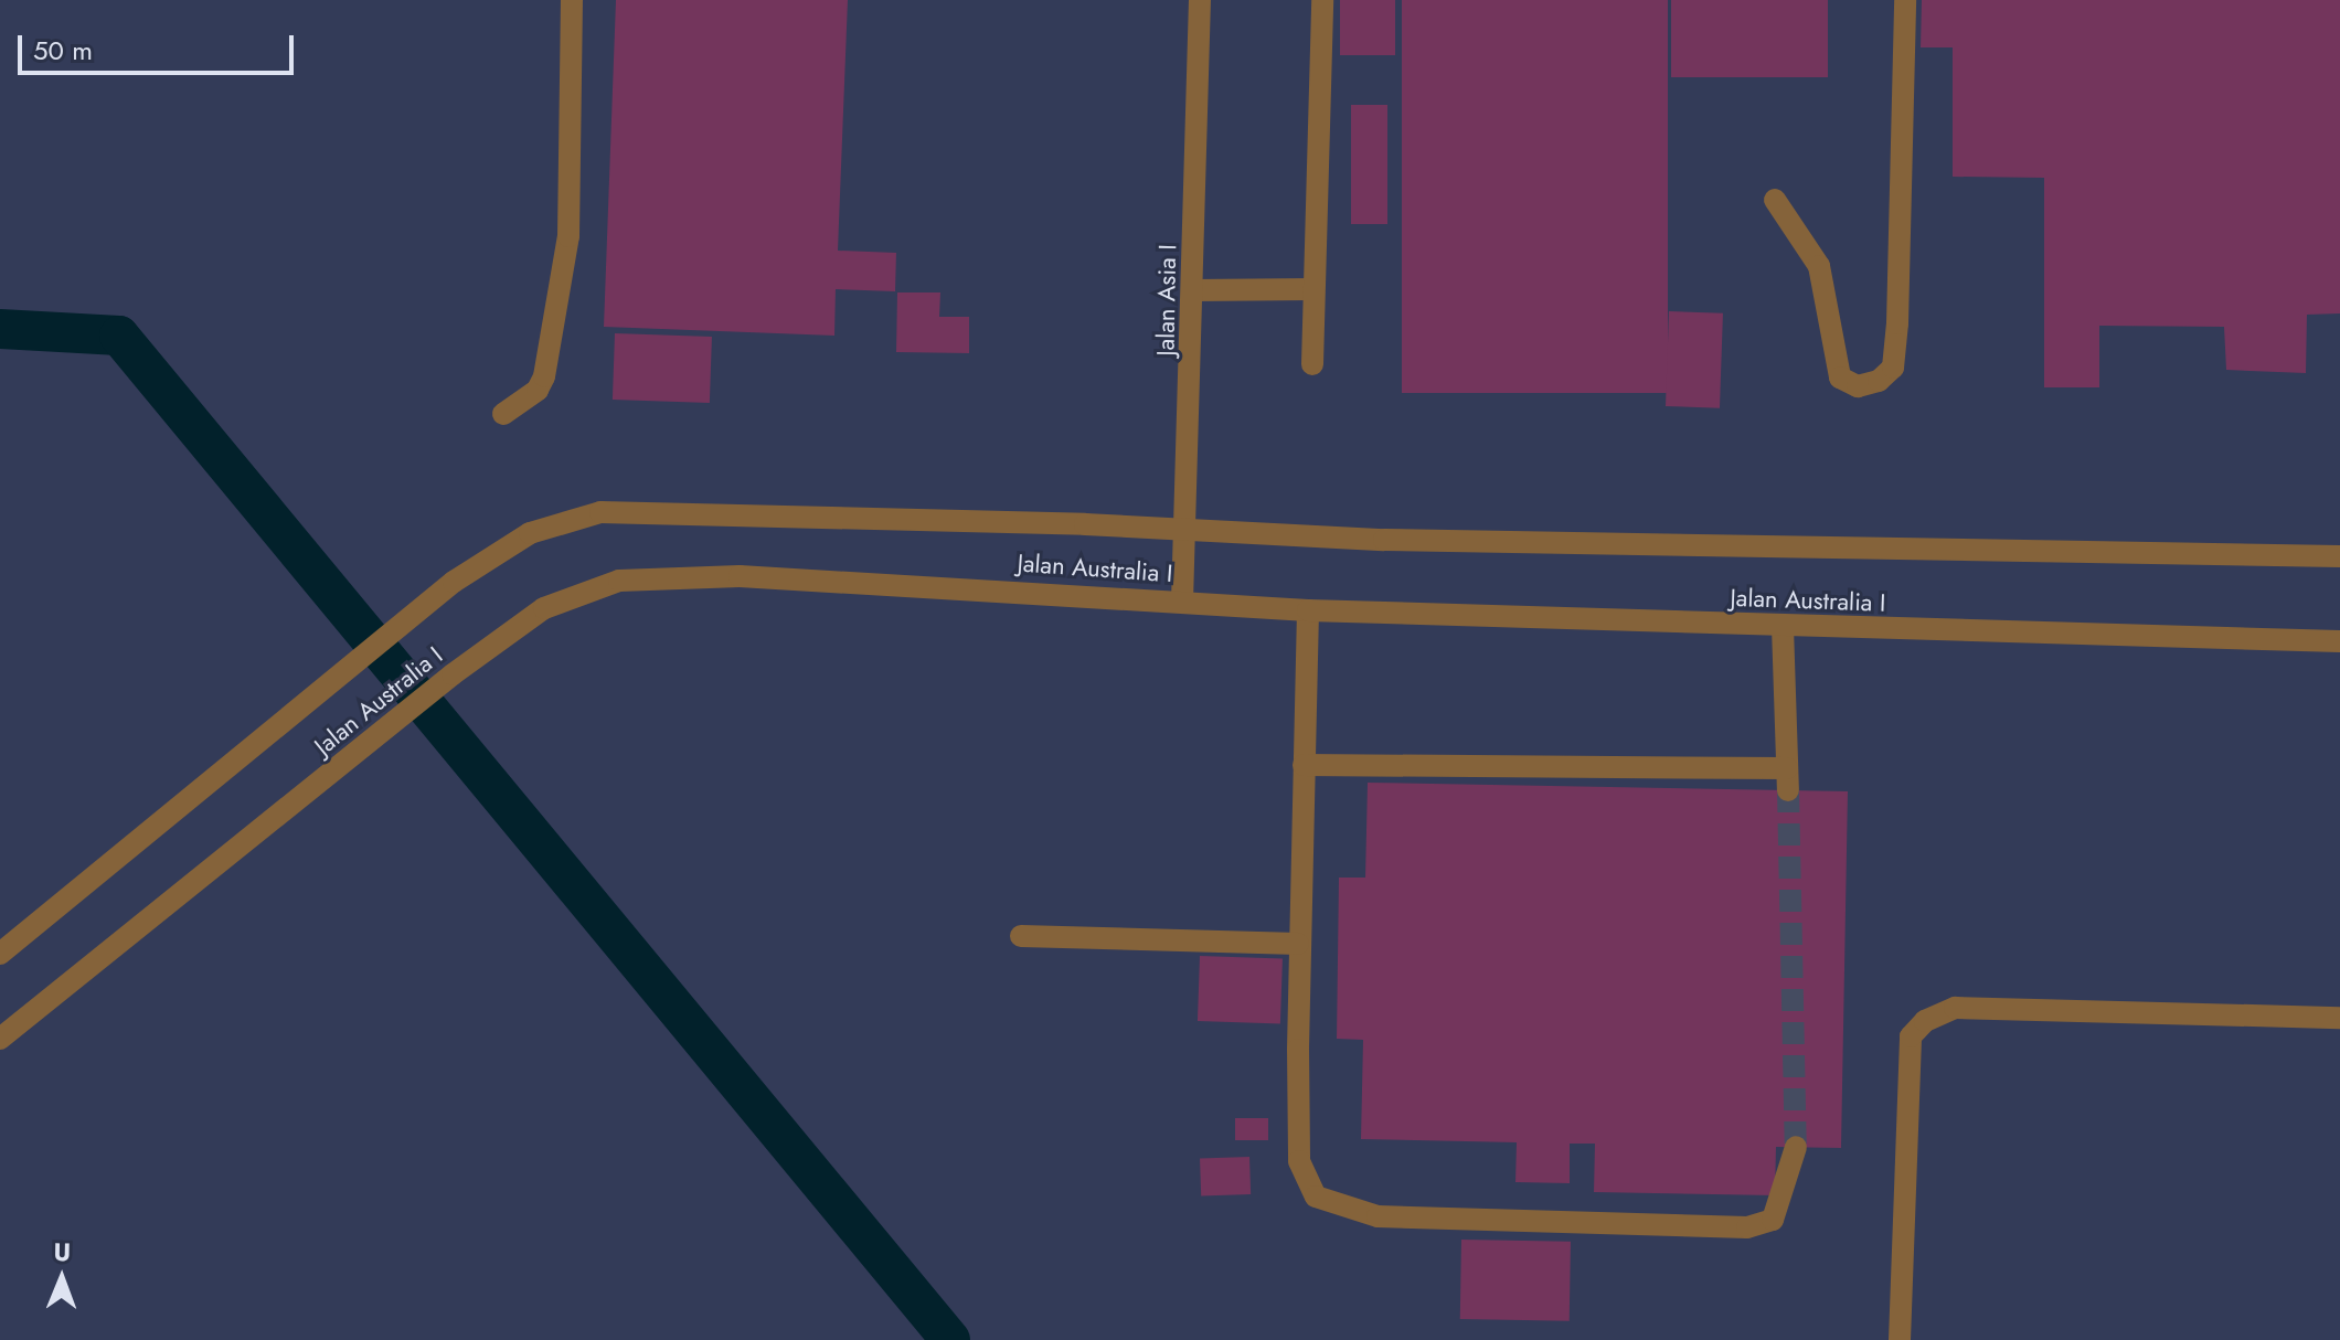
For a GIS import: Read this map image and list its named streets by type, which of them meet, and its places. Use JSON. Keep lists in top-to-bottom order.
{
  "streets": {
    "lane": ["Jalan Asia I", "Jalan Australia I"]
  },
  "crossings": [
    ["Jalan Asia I", "Jalan Australia I"]
  ],
  "scale_bar": "50 m",
  "north": "top"
}
